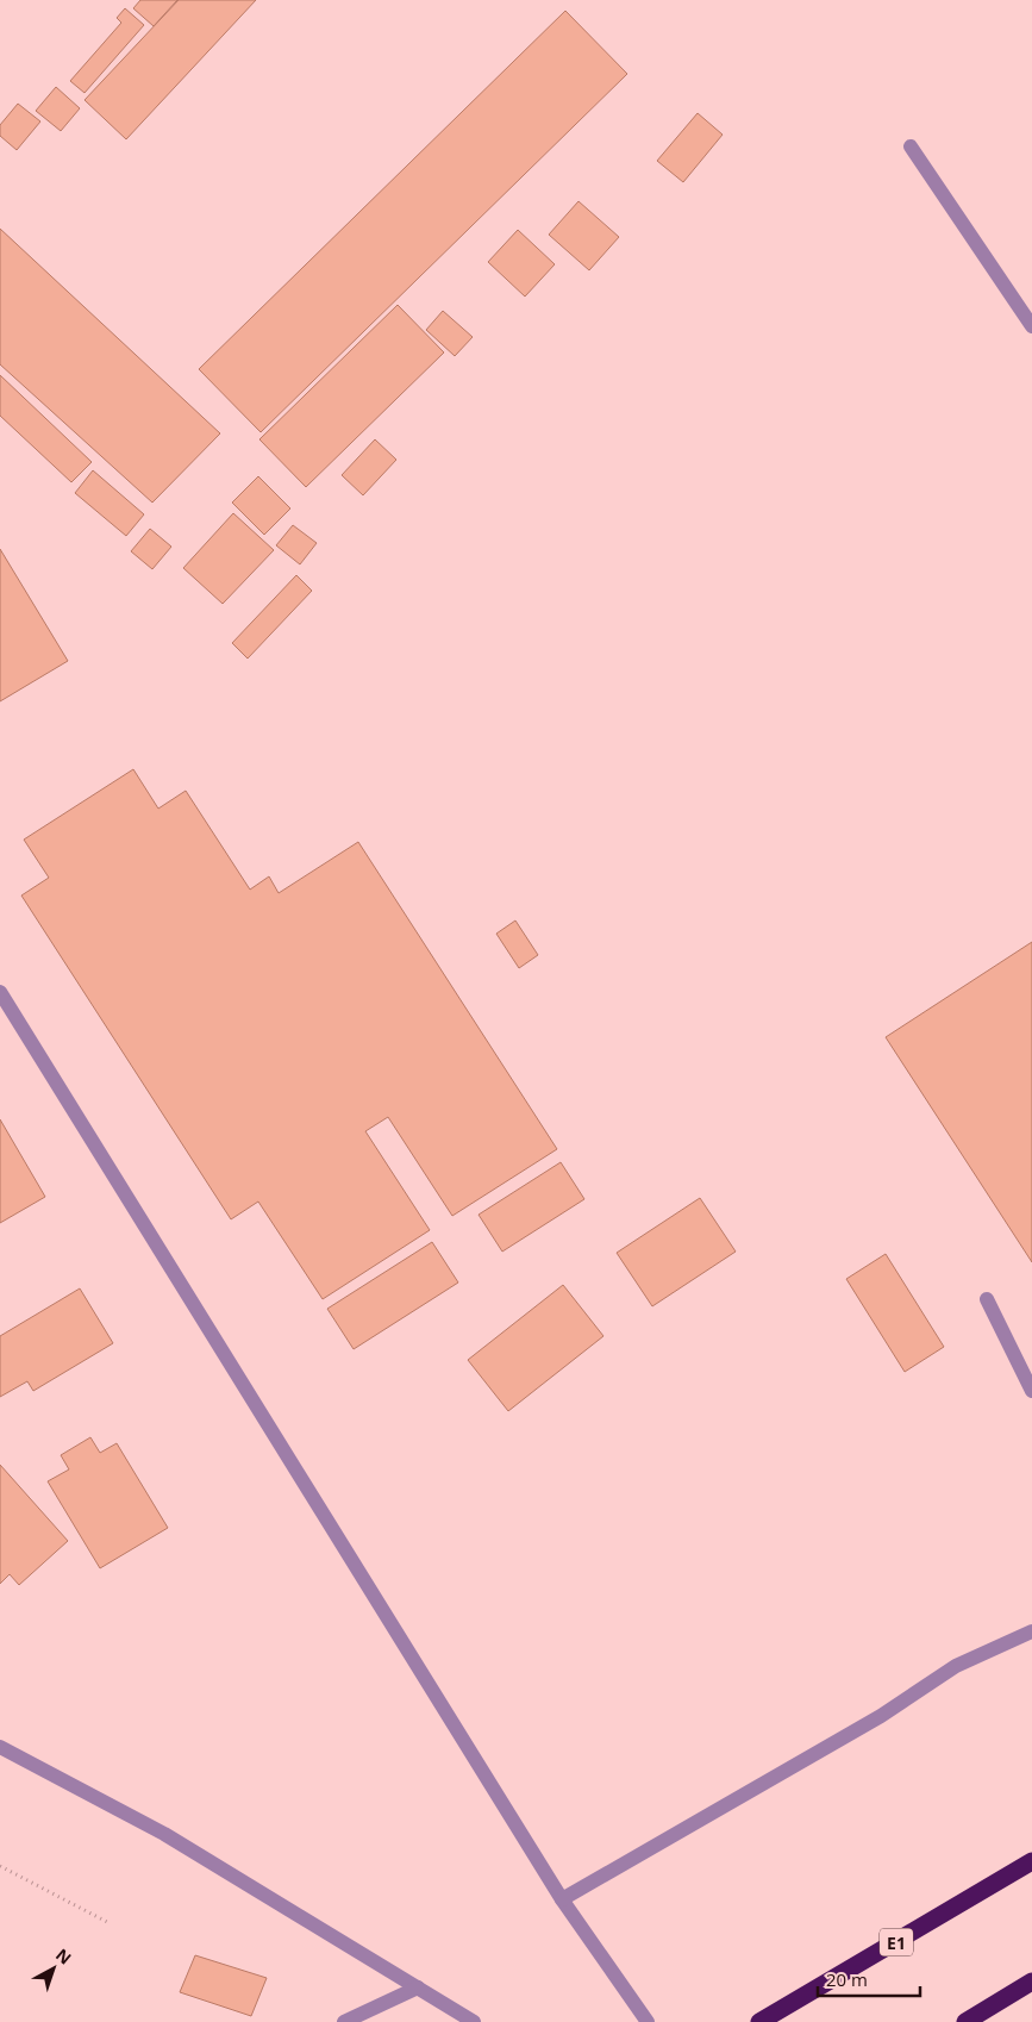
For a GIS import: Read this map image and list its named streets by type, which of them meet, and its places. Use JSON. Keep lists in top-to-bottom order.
{
  "streets": {
    "highway": ["E1"]
  },
  "scale_bar": "20 m",
  "north": "top right"
}
